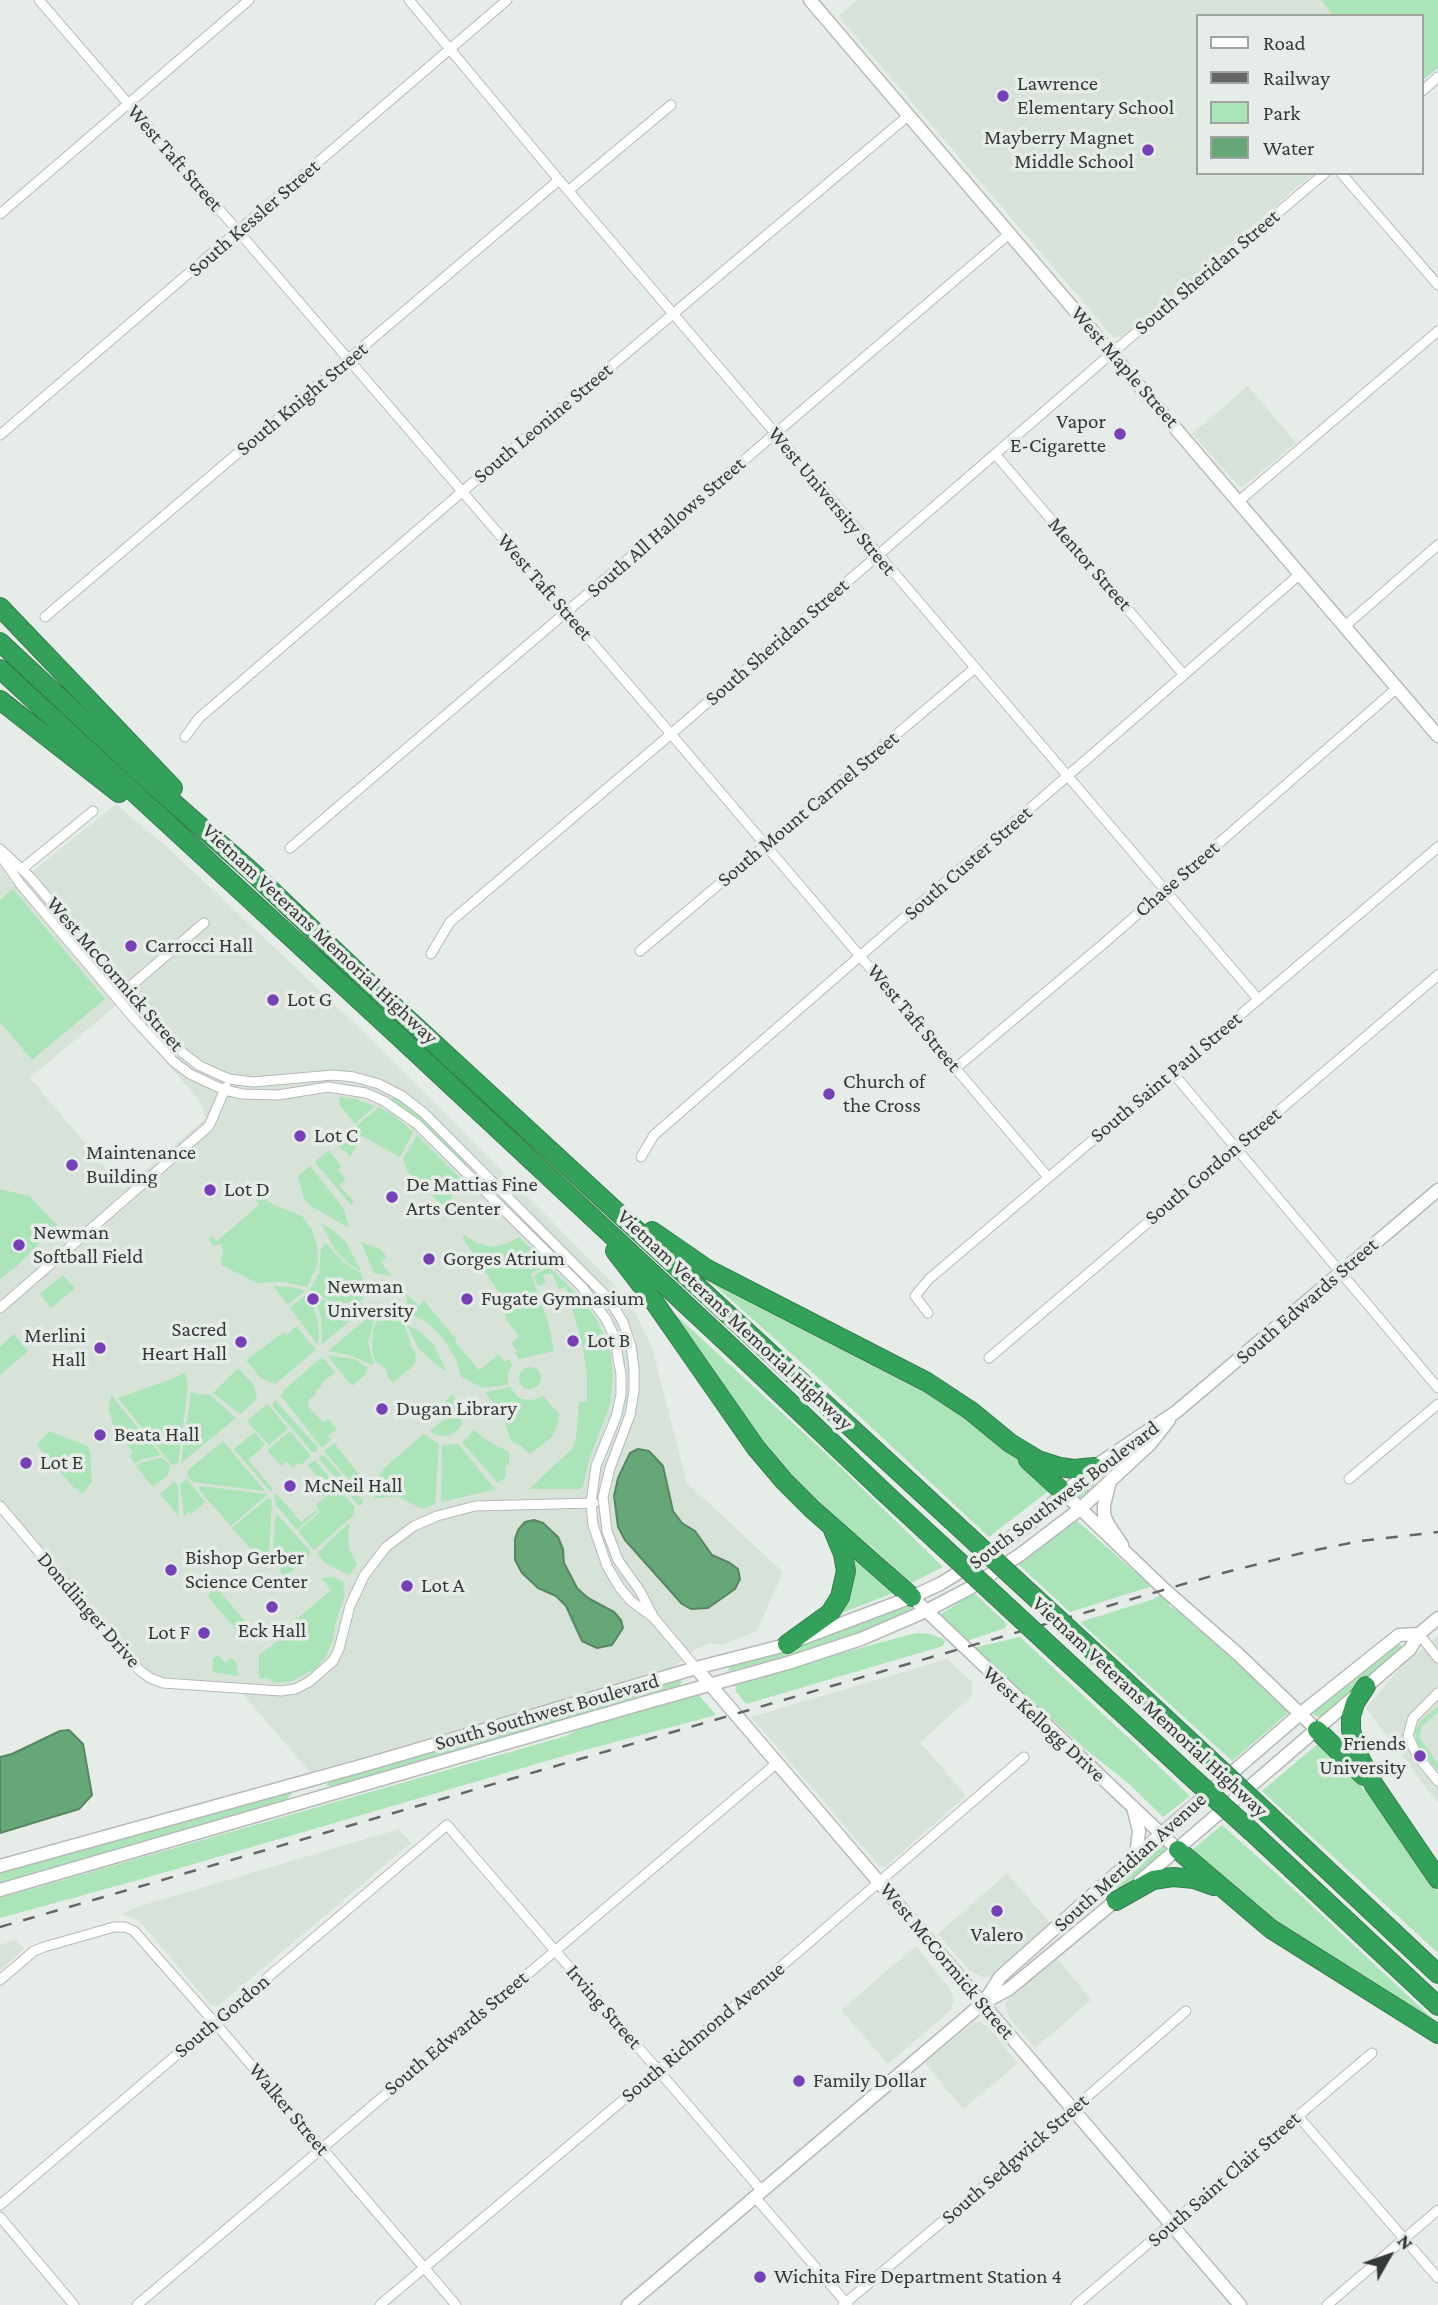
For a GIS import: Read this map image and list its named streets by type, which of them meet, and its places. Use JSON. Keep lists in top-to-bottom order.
{
  "streets": {
    "highway": ["Vietnam Veterans Memorial Highway"],
    "main road": [
      "West Maple Street",
      "West McCormick Street",
      "South Edwards Street",
      "South Southwest Boulevard",
      "West Kellogg Drive",
      "South Meridian Avenue"
    ],
    "street": [
      "West Taft Street",
      "South Kessler Street",
      "South Sheridan Street",
      "South Knight Street",
      "South Leonine Street",
      "West University Street",
      "South All Hallows Street",
      "Mentor Street",
      "South Mount Carmel Street",
      "South Custer Street",
      "Chase Street",
      "South Saint Paul Street",
      "South Gordon Street",
      "Dondlinger Drive",
      "Irving Street",
      "South Gordon",
      "South Richmond Avenue",
      "Walker Street",
      "South Sedgwick Street",
      "South Saint Clair Street"
    ]
  },
  "crossings": [
    ["West Taft Street", "South Kessler Street"],
    ["West Taft Street", "South Sheridan Street"],
    ["West Taft Street", "South Knight Street"],
    ["West Taft Street", "South Leonine Street"],
    ["West Taft Street", "South All Hallows Street"],
    ["West Taft Street", "South Mount Carmel Street"],
    ["West Taft Street", "South Custer Street"],
    ["West Taft Street", "Chase Street"],
    ["West Taft Street", "South Saint Paul Street"],
    ["South Kessler Street", "West University Street"],
    ["South Sheridan Street", "West Maple Street"],
    ["South Sheridan Street", "West University Street"],
    ["South Sheridan Street", "Mentor Street"],
    ["West Maple Street", "South Leonine Street"],
    ["West Maple Street", "South All Hallows Street"],
    ["West Maple Street", "South Custer Street"],
    ["West Maple Street", "Chase Street"],
    ["South Knight Street", "West University Street"],
    ["South Leonine Street", "West University Street"],
    ["West University Street", "South All Hallows Street"],
    ["West University Street", "South Mount Carmel Street"],
    ["West University Street", "South Custer Street"],
    ["West University Street", "Chase Street"],
    ["West University Street", "South Saint Paul Street"],
    ["Mentor Street", "South Custer Street"],
    ["West McCormick Street", "South Edwards Street"],
    ["West McCormick Street", "South Southwest Boulevard"],
    ["West McCormick Street", "Dondlinger Drive"],
    ["West McCormick Street", "South Meridian Avenue"],
    ["West McCormick Street", "South Richmond Avenue"],
    ["West McCormick Street", "South Sedgwick Street"],
    ["West McCormick Street", "South Saint Clair Street"],
    ["South Edwards Street", "South Southwest Boulevard"],
    ["South Edwards Street", "Irving Street"],
    ["South Edwards Street", "Walker Street"],
    ["South Southwest Boulevard", "West Kellogg Drive"],
    ["West Kellogg Drive", "South Meridian Avenue"],
    ["South Meridian Avenue", "Irving Street"],
    ["Irving Street", "South Gordon"],
    ["Irving Street", "South Richmond Avenue"],
    ["Irving Street", "South Sedgwick Street"],
    ["South Gordon", "Walker Street"],
    ["South Richmond Avenue", "Walker Street"]
  ],
  "places": [
    "Lawrence Elementary School",
    "Mayberry Magnet Middle School",
    "Vapor E-Cigarette",
    "Carrocci Hall",
    "Lot G",
    "Church of the Cross",
    "Lot C",
    "Maintenance Building",
    "Lot D",
    "De Mattias Fine Arts Center",
    "Newman Softball Field",
    "Gorges Atrium",
    "Newman University",
    "Fugate Gymnasium",
    "Lot B",
    "Sacred Heart Hall",
    "Merlini Hall",
    "Dugan Library",
    "Beata Hall",
    "Lot E",
    "McNeil Hall",
    "Bishop Gerber Science Center",
    "Lot A",
    "Eck Hall",
    "Lot F",
    "Friends University",
    "Valero",
    "Family Dollar",
    "Wichita Fire Department Station 4"
  ],
  "legend": [
    "Road",
    "Railway",
    "Park",
    "Water"
  ],
  "north": "top right"
}
